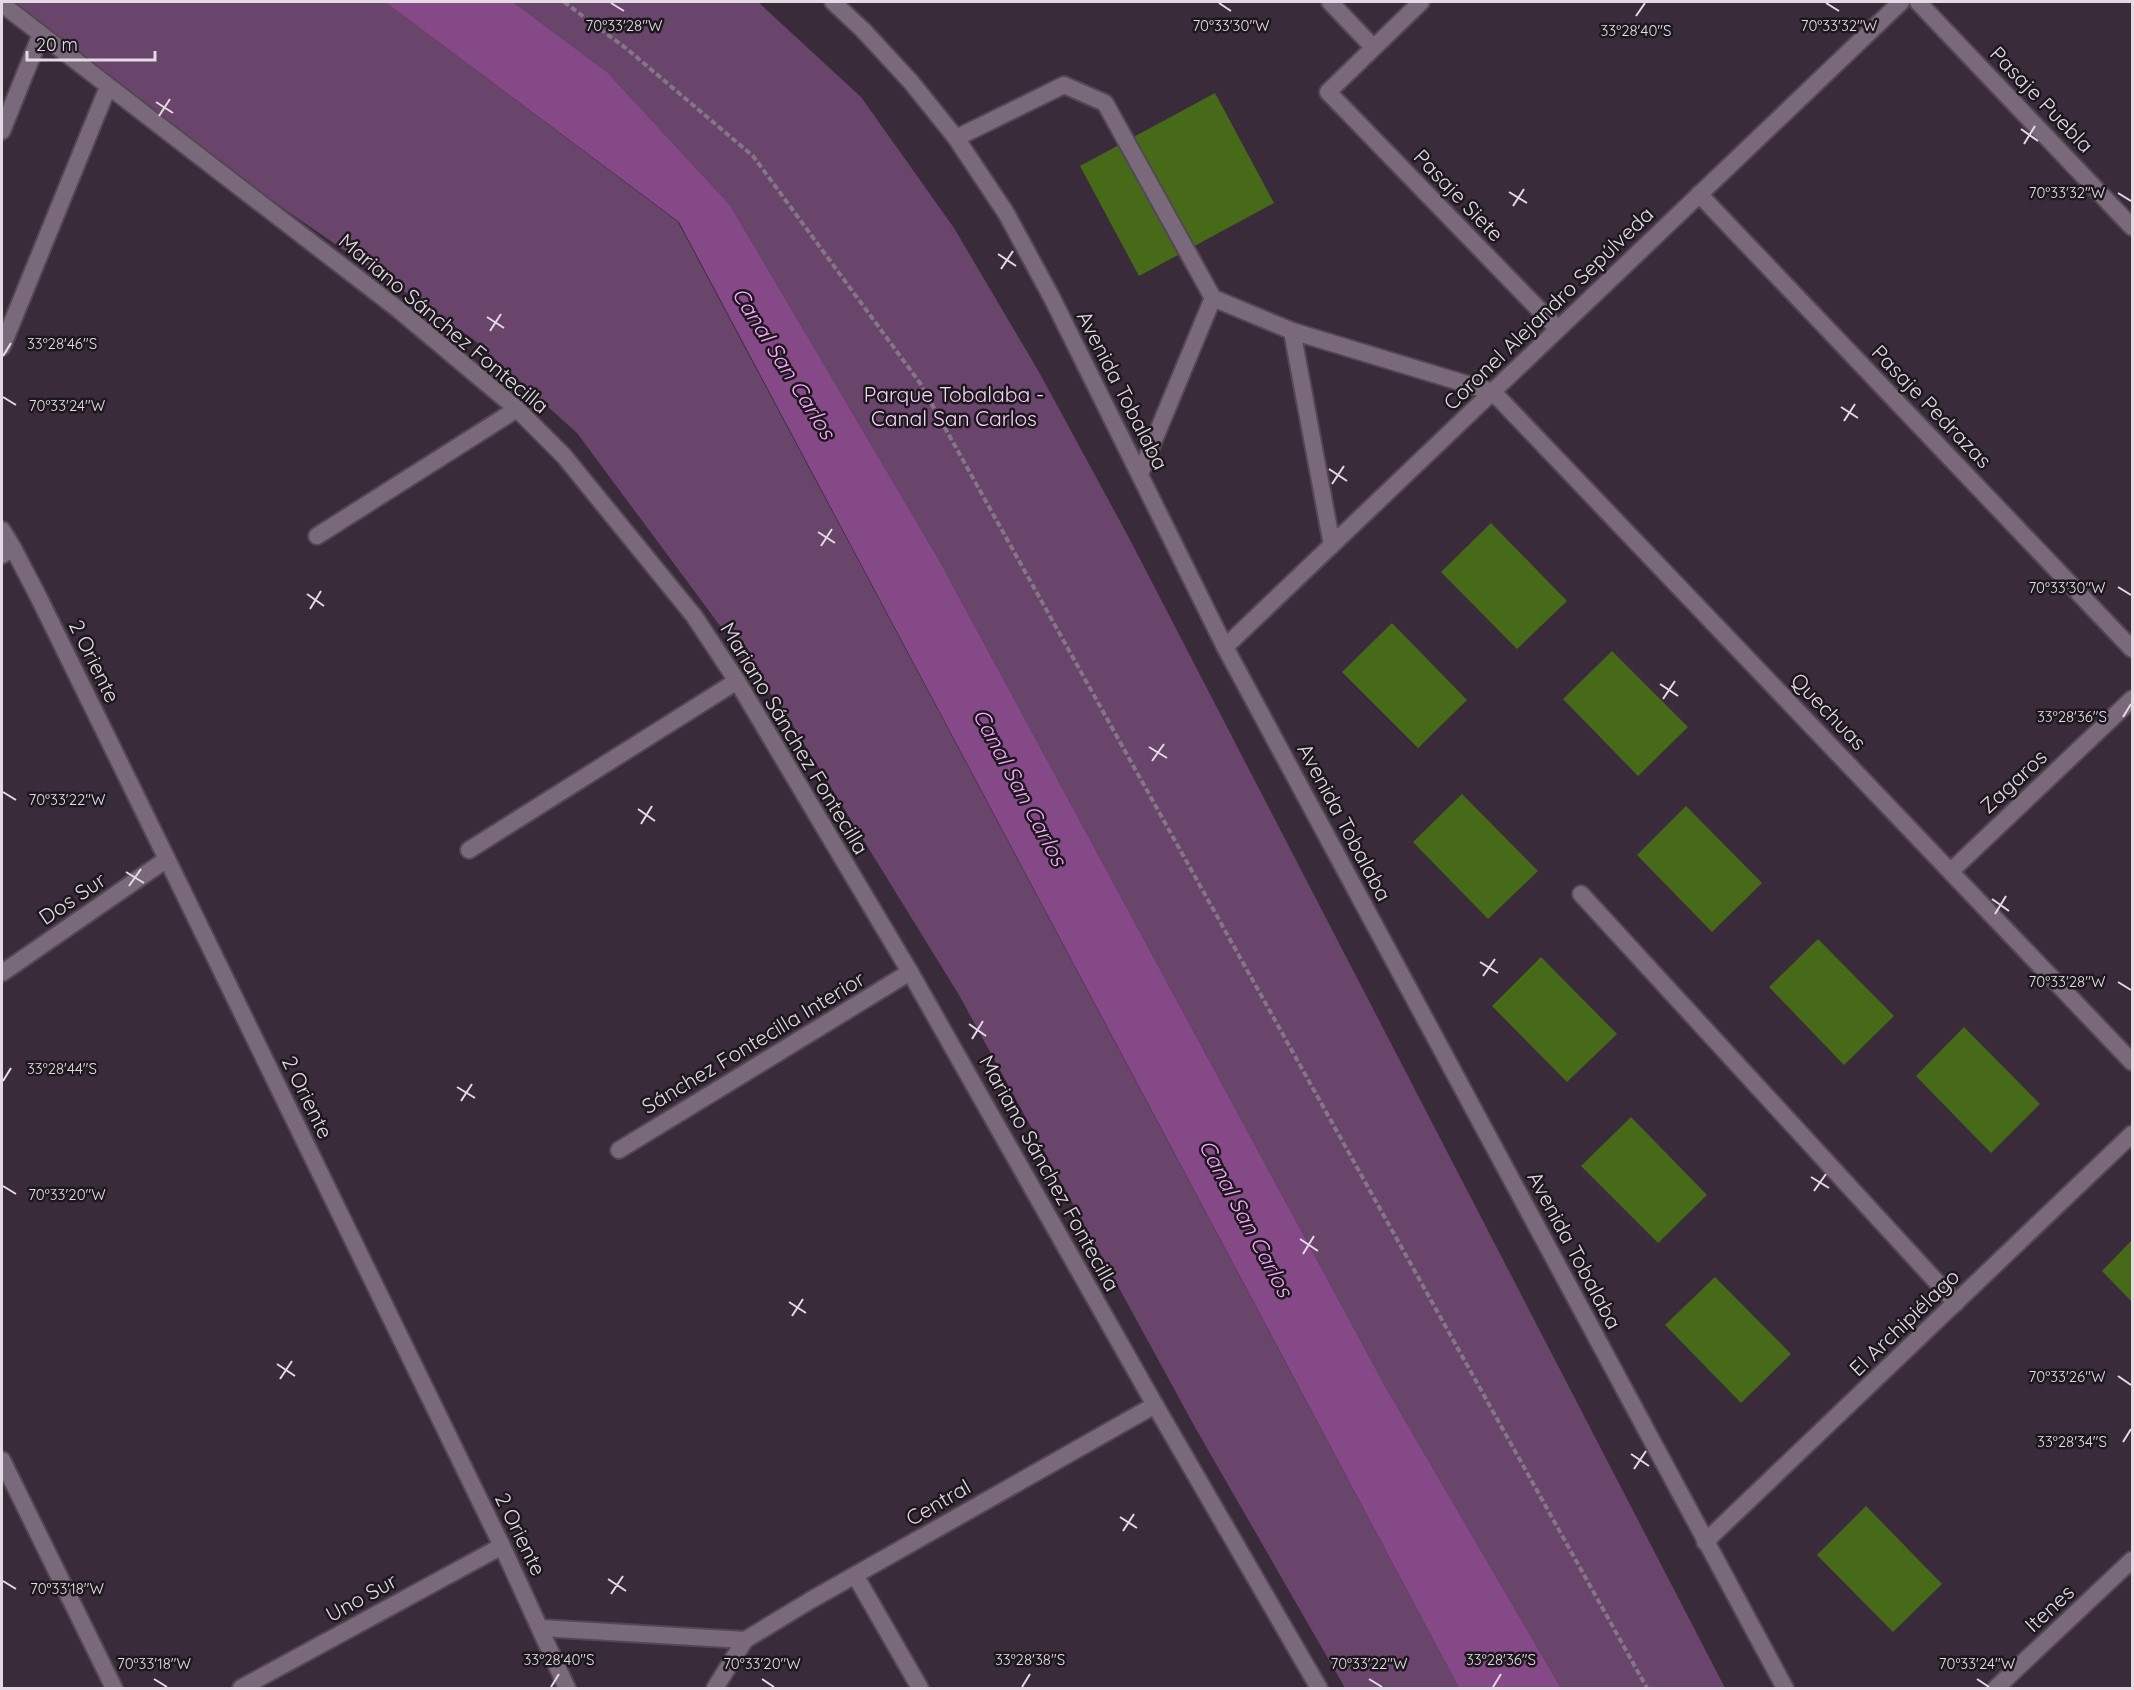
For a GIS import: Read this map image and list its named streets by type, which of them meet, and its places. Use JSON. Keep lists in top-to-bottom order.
{
  "streets": {
    "street": [
      "Pasaje Puebla",
      "Pasaje Siete",
      "Coronel Alejandro Sepúlveda",
      "Mariano Sánchez Fontecilla",
      "Avenida Tobalaba",
      "Pasaje Pedrazas",
      "2 Oriente",
      "Quechuas",
      "Zagaros",
      "Dos Sur",
      "Sánchez Fontecilla Interior",
      "El Archipiélago",
      "Central",
      "Uno Sur",
      "Itenes"
    ]
  },
  "crossings": [
    ["Pasaje Siete", "Coronel Alejandro Sepúlveda"],
    ["Coronel Alejandro Sepúlveda", "Avenida Tobalaba"],
    ["Coronel Alejandro Sepúlveda", "Pasaje Pedrazas"],
    ["Coronel Alejandro Sepúlveda", "Quechuas"],
    ["Mariano Sánchez Fontecilla", "Sánchez Fontecilla Interior"],
    ["Mariano Sánchez Fontecilla", "Central"],
    ["Avenida Tobalaba", "El Archipiélago"],
    ["2 Oriente", "Dos Sur"],
    ["2 Oriente", "Uno Sur"],
    ["Quechuas", "Zagaros"]
  ],
  "water": ["Canal San Carlos"],
  "parks": ["Parque Tobalaba - Canal San Carlos"],
  "scale_bar": "20 m",
  "coordinates": [
    "70°33'28\"W",
    "70°33'30\"W",
    "70°33'32\"W",
    "33°28'40\"S",
    "33°28'46\"S",
    "70°33'24\"W",
    "33°28'36\"S",
    "70°33'22\"W",
    "33°28'44\"S",
    "70°33'20\"W",
    "70°33'26\"W",
    "33°28'34\"S",
    "70°33'18\"W",
    "33°28'38\"S"
  ]
}
